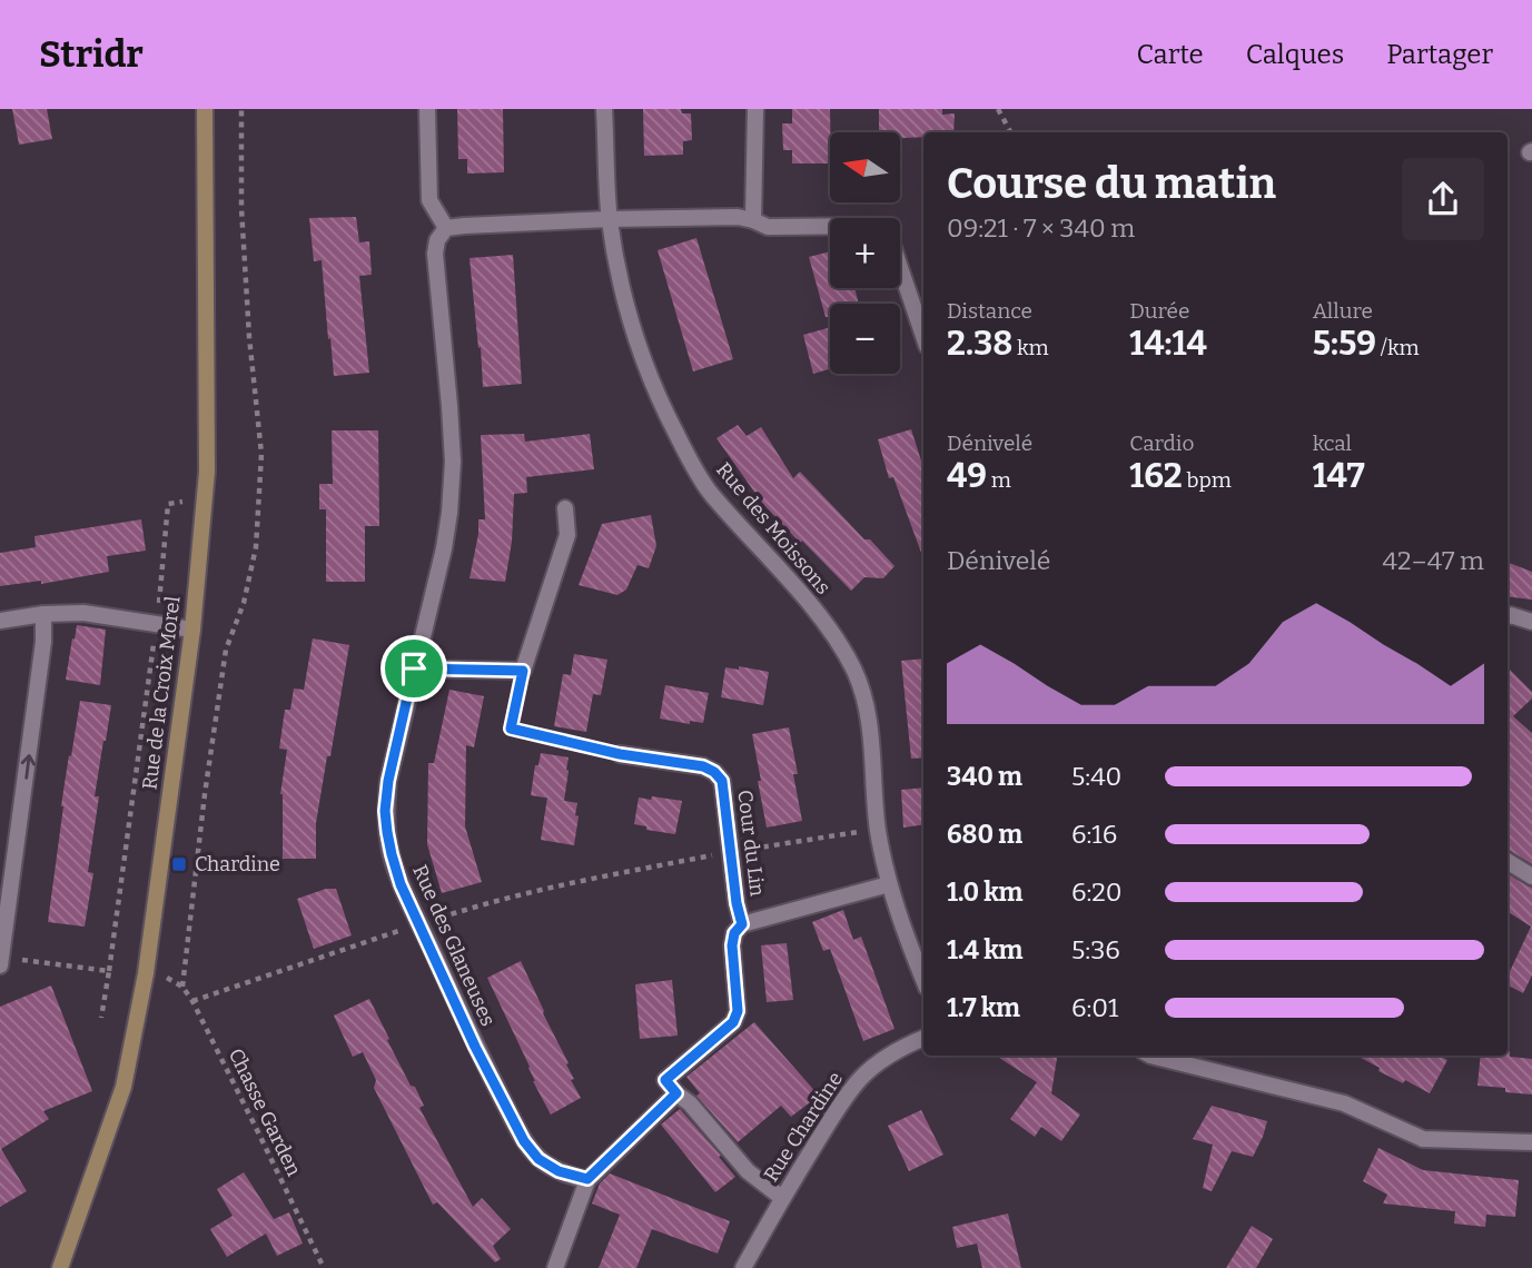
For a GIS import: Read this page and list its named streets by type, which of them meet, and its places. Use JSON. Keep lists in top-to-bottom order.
{
  "streets": {
    "main road": ["Rue de la Croix Morel"],
    "street": [
      "Rue des Moissons",
      "Cour du Lin",
      "Rue des Glaneuses",
      "Rue Chardine"
    ],
    "path": ["Chasse Garden"]
  },
  "places": {
    "transit": ["Chardine"]
  },
  "north": "left",
  "page": {
    "header": "Stridr",
    "nav": ["Carte", "Calques", "Partager"],
    "map_buttons": ["+", "−"],
    "heading": ["Course du matin", "09:21 · 7 × 340 m"],
    "stats": [
      ["Distance", "2.38 km"],
      ["Durée", "14:14"],
      ["Allure", "5:59 /km"],
      ["Dénivelé", "49 m"],
      ["Cardio", "162 bpm"],
      ["kcal", "147"]
    ],
    "chart": ["Dénivelé", "42–47 m"],
    "list": [
      {
        "name": "340 m",
        "note": "5:40"
      },
      {
        "name": "680 m",
        "note": "6:16"
      },
      {
        "name": "1.0 km",
        "note": "6:20"
      },
      {
        "name": "1.4 km",
        "note": "5:36"
      },
      {
        "name": "1.7 km",
        "note": "6:01"
      }
    ]
  }
}
